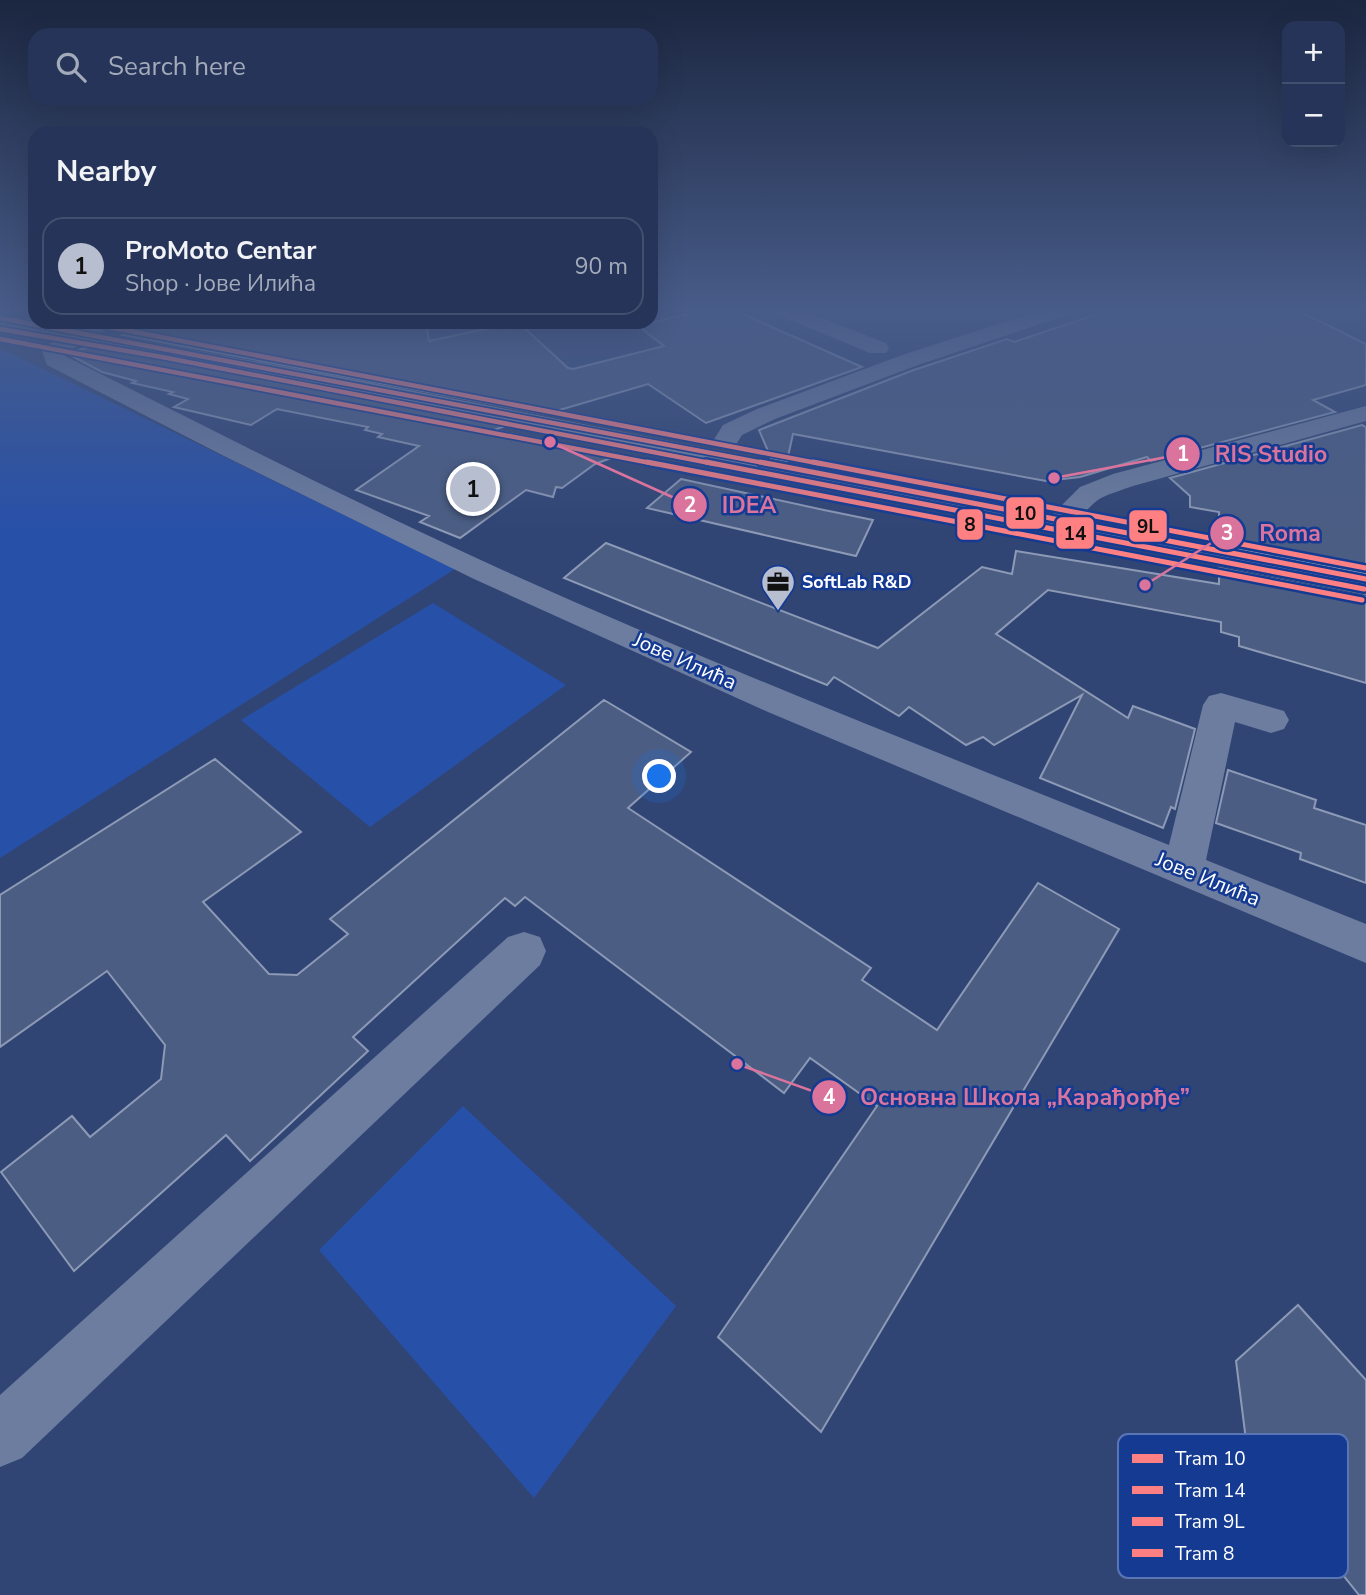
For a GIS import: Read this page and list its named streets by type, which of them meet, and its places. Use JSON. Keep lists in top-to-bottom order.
{
  "streets": {
    "street": ["Јове Илића"]
  },
  "places": {
    "other": [
      "IDEA",
      "RIS Studio",
      "Roma",
      "Основна Школа „Карађорђе”"
    ],
    "office": ["SoftLab R&D"]
  },
  "lines": [
    "tram line 10",
    "tram line 14",
    "tram line 9L",
    "tram line 8"
  ],
  "legend": [
    "Tram 10",
    "Tram 14",
    "Tram 9L",
    "Tram 8"
  ],
  "page": {
    "map_buttons": ["+", "−"],
    "search": "Search here",
    "heading": "Nearby",
    "list": [
      {
        "mark": "1",
        "name": "ProMoto Centar",
        "note": "Shop · Јове Илића",
        "value": "90 m"
      }
    ],
    "pins": "1"
  }
}
